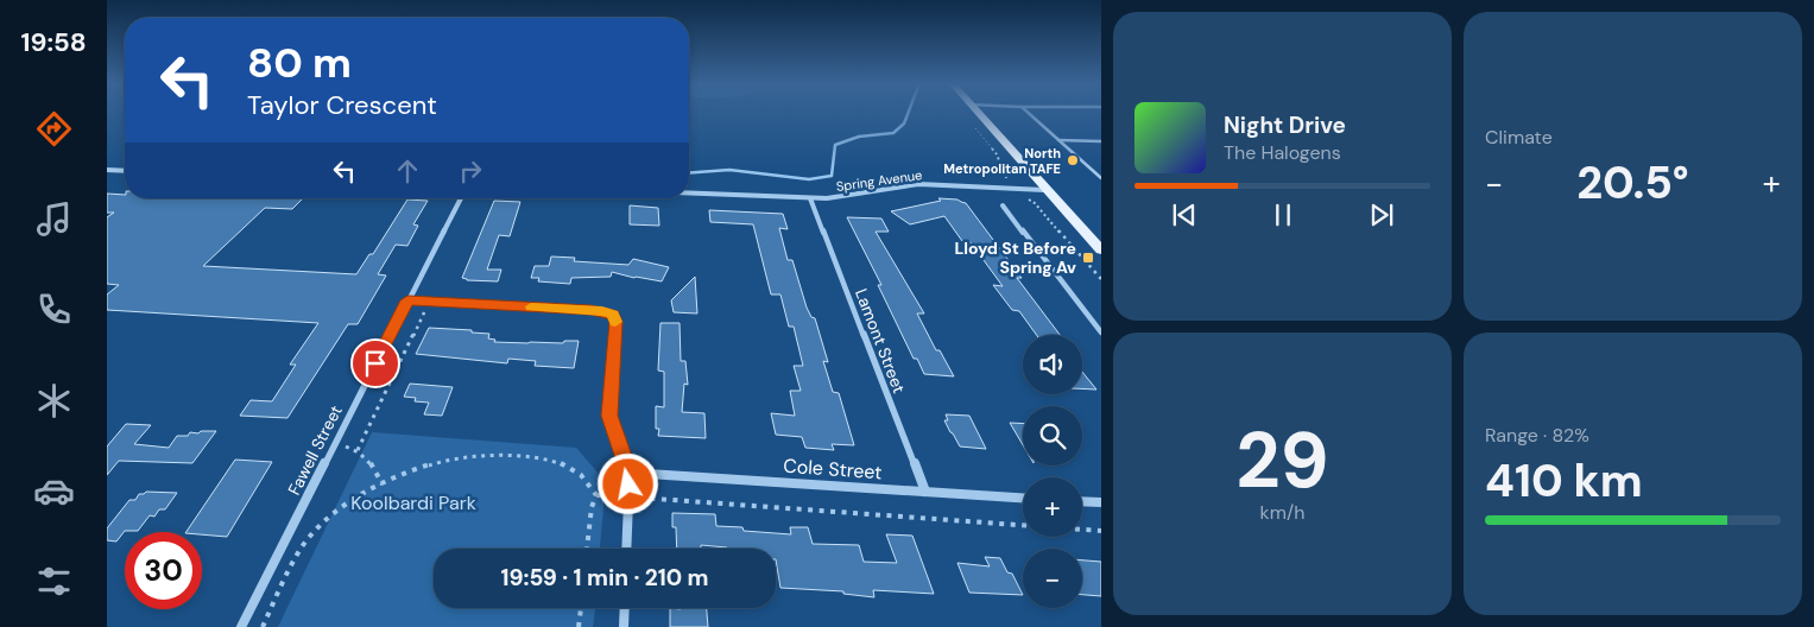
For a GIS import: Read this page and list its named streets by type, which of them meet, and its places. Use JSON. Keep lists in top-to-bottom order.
{
  "streets": {
    "street": [
      "Spring Avenue",
      "Lamont Street",
      "Fawell Street",
      "Cole Street"
    ]
  },
  "crossings": [
    ["Spring Avenue", "Lamont Street"],
    ["Lamont Street", "Cole Street"]
  ],
  "parks": ["Koolbardi Park"],
  "places": {
    "other": ["North Metropolitan TAFE"],
    "transit": ["Lloyd St Before Spring Av"]
  },
  "page": {
    "tabs": "19:58",
    "tile": [
      "Climate",
      ["29", "km/h"],
      ["Range · 82%", "410 km"]
    ],
    "turn": ["80 m", "Taylor Crescent"],
    "song": ["Night Drive", "The Halogens"],
    "heat": ["−", "20.5°", "+"],
    "map_buttons": ["+", "−"],
    "limit": "30",
    "trip": "19:59 · 1 min · 210 m"
  }
}
